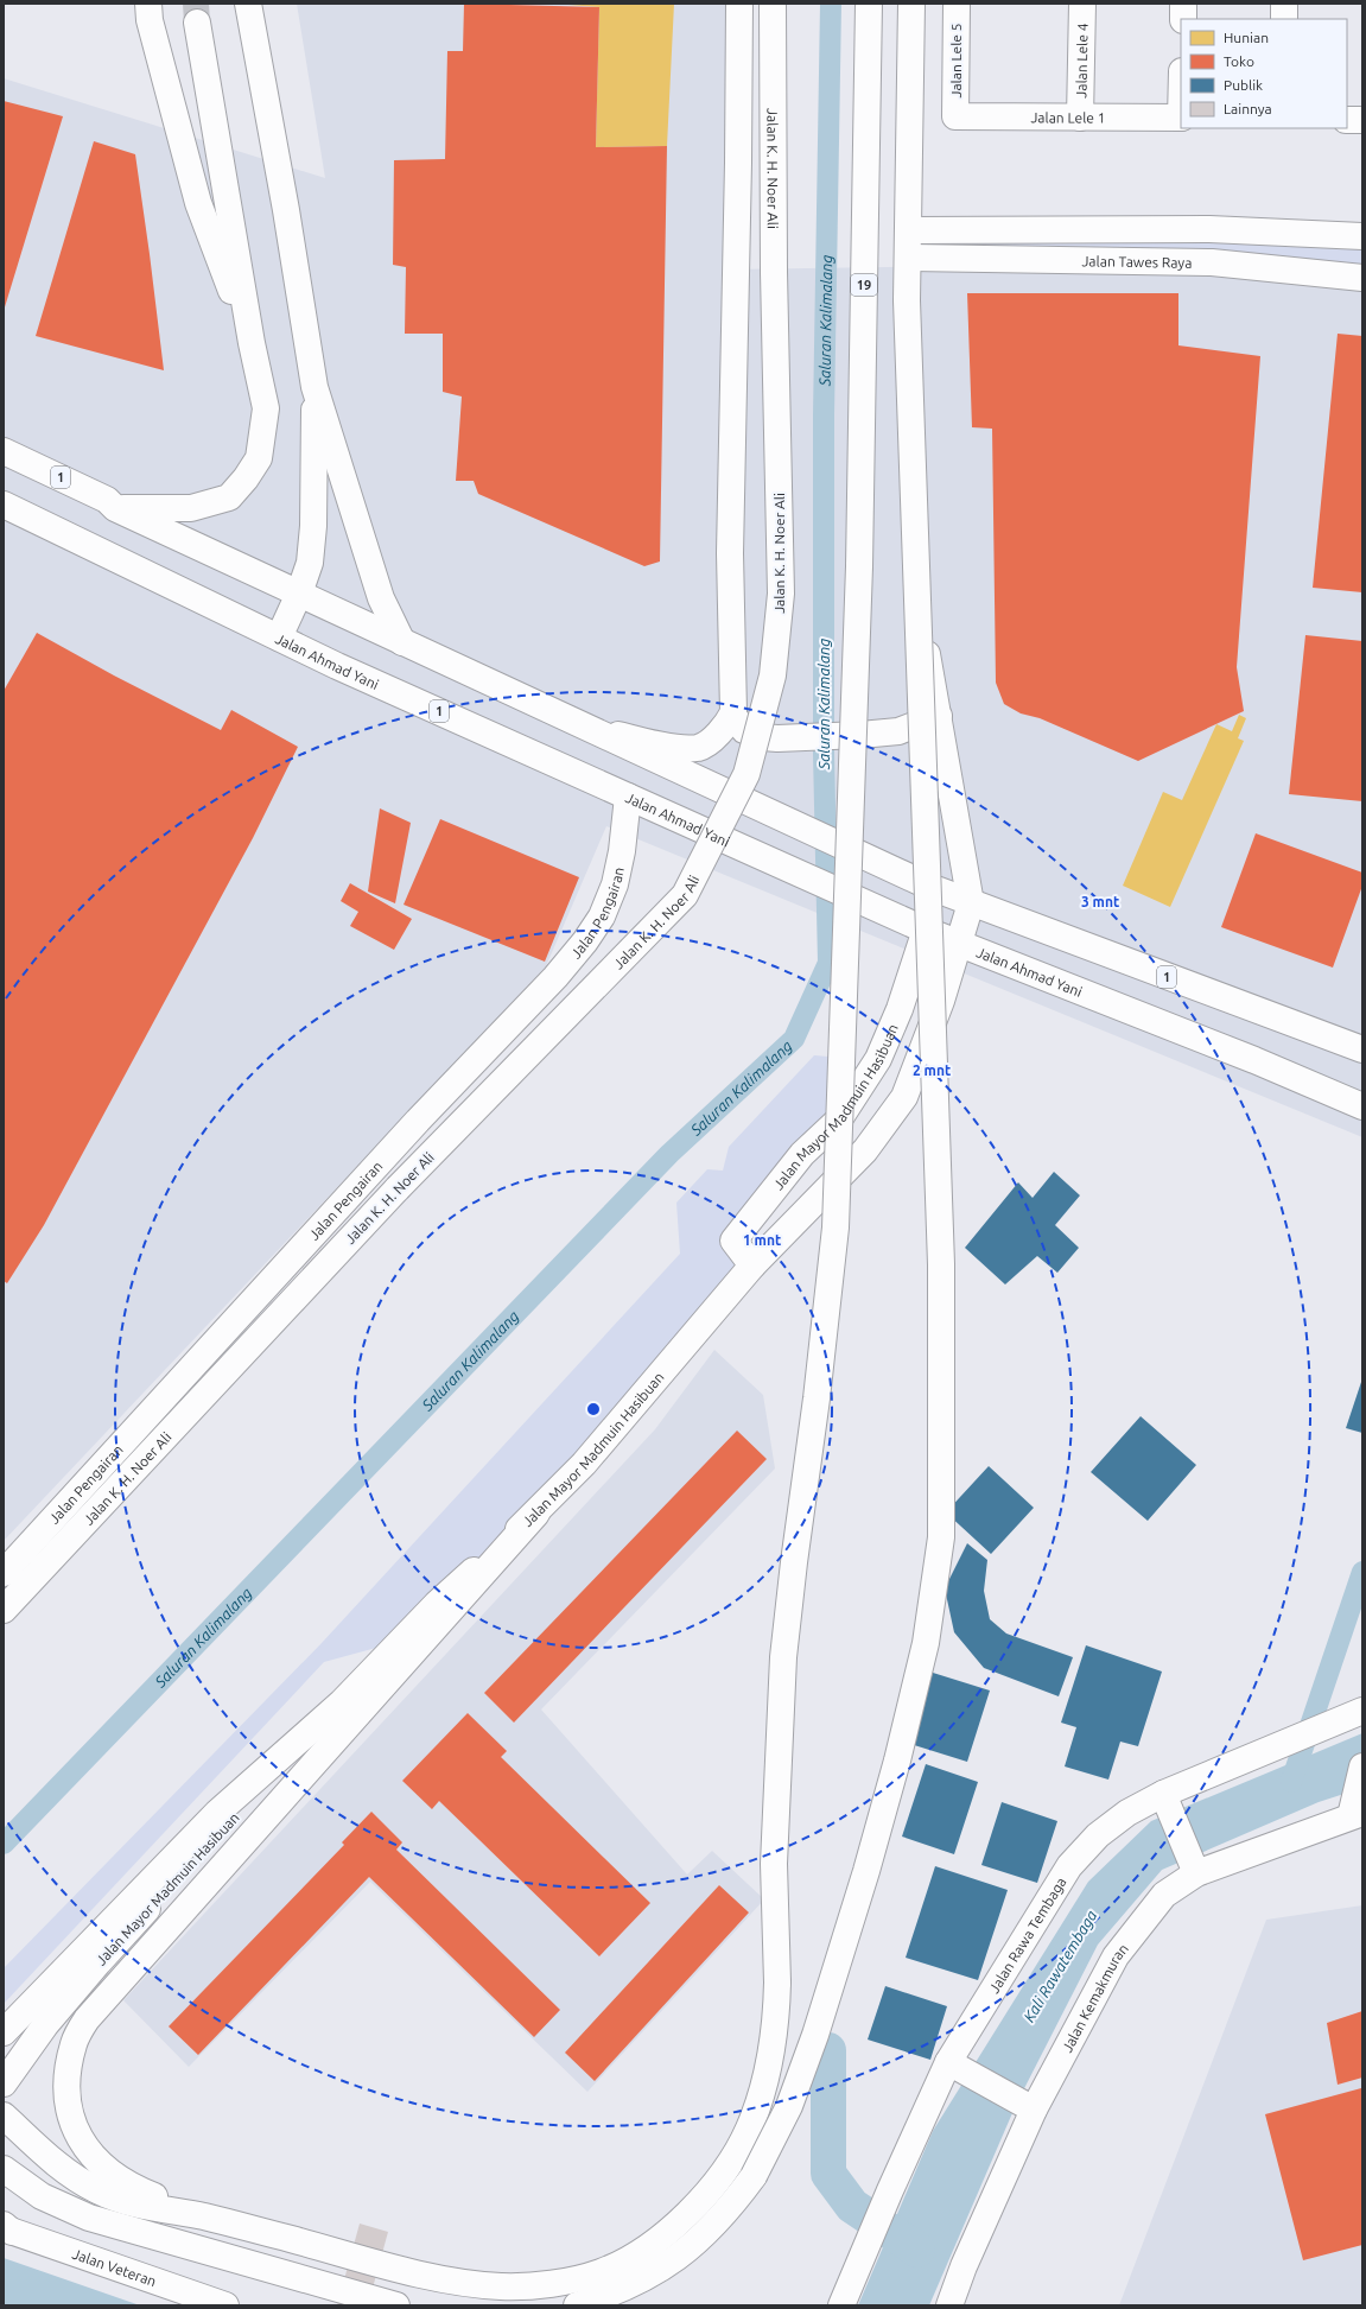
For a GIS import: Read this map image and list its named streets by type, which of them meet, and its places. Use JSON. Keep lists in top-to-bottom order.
{
  "streets": {
    "main road": [
      "Jalan Lele 5",
      "Jalan Lele 4",
      "Jalan Lele 1",
      "Jalan K. H. Noer Ali",
      "Jalan Tawes Raya",
      "19",
      "1",
      "Jalan Ahmad Yani",
      "Jalan Pengairan",
      "Jalan Mayor Madmuin Hasibuan",
      "Jalan Rawa Tembaga",
      "Jalan Kemakmuran",
      "Jalan Veteran"
    ]
  },
  "crossings": [
    ["Jalan Lele 5", "Jalan Lele 1"],
    ["Jalan Lele 4", "Jalan Lele 1"],
    ["19", "Jalan Mayor Madmuin Hasibuan"],
    ["1", "Jalan Mayor Madmuin Hasibuan"],
    ["Jalan Ahmad Yani", "Jalan Pengairan"],
    ["Jalan Ahmad Yani", "Jalan Mayor Madmuin Hasibuan"]
  ],
  "water": ["Saluran Kalimalang", "Kali Rawatembaga"],
  "legend": [
    "Hunian",
    "Toko",
    "Publik",
    "Lainnya"
  ],
  "rings": ["3 mnt", "2 mnt", "1 mnt"]
}
